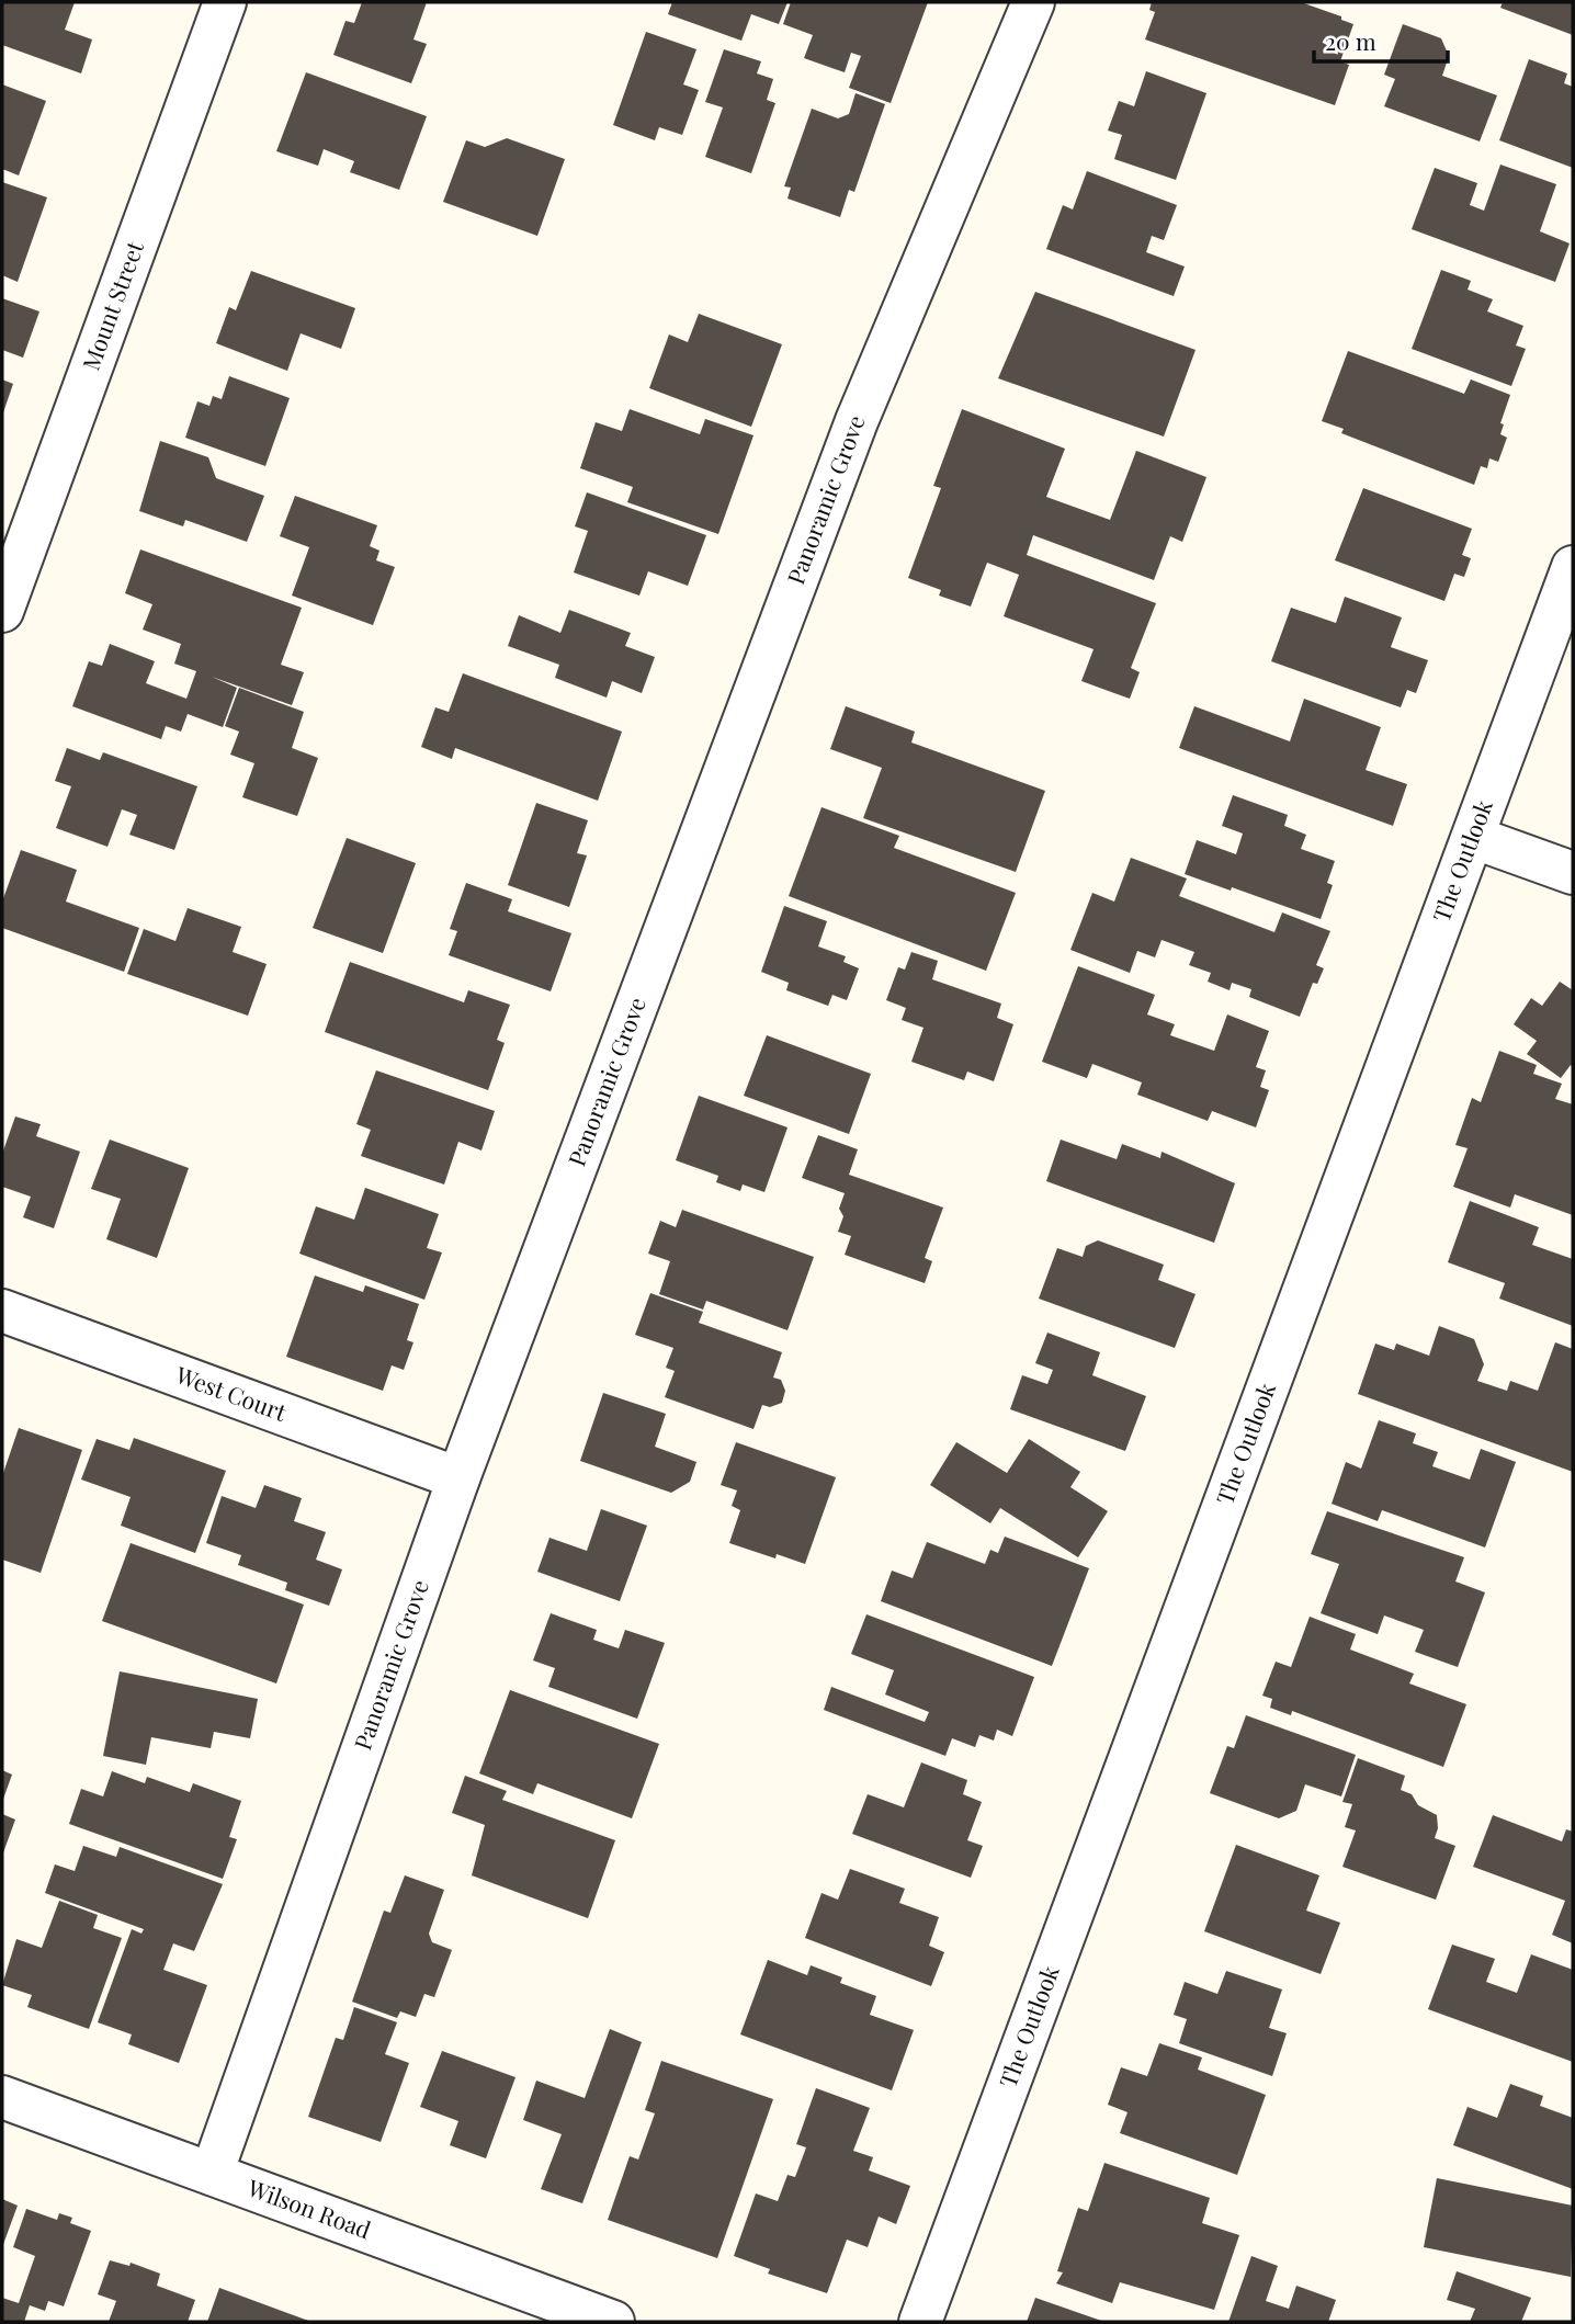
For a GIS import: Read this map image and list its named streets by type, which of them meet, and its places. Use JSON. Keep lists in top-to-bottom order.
{
  "streets": {
    "street": [
      "Mount Street",
      "Panoramic Grove",
      "The Outlook",
      "West Court",
      "Wilson Road"
    ]
  },
  "crossings": [
    ["Panoramic Grove", "West Court"],
    ["Panoramic Grove", "Wilson Road"]
  ],
  "scale_bar": "20 m"
}
